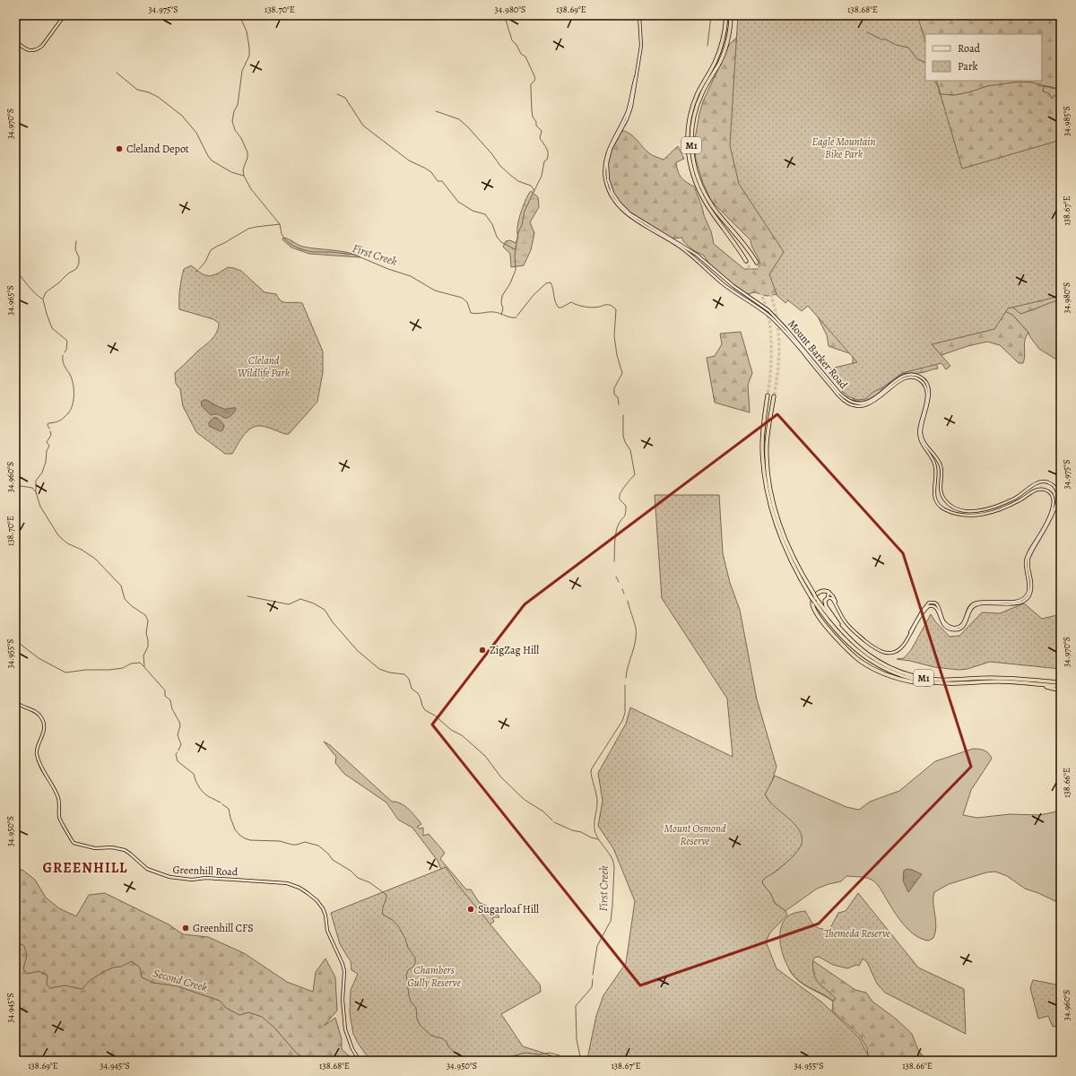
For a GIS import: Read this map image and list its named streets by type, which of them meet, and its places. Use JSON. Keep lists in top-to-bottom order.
{
  "streets": {
    "highway": ["M1"],
    "main road": ["Mount Barker Road", "Greenhill Road"]
  },
  "districts": ["GREENHILL"],
  "water": ["First Creek", "Second Creek"],
  "parks": [
    "Eagle Mountain Bike Park",
    "Cleland Wildlife Park",
    "Mount Osmond Reserve",
    "Themeda Reserve",
    "Chambers Gully Reserve"
  ],
  "places": [
    "Cleland Depot",
    "ZigZag Hill",
    "Sugarloaf Hill",
    "Greenhill CFS"
  ],
  "legend": ["Road", "Park"],
  "coordinates": [
    "34.975°S",
    "138.70°E",
    "34.980°S",
    "138.69°E",
    "138.68°E",
    "34.985°S",
    "34.970°S",
    "138.67°E",
    "34.965°S",
    "34.960°S",
    "34.955°S",
    "138.66°E",
    "34.950°S",
    "34.945°S"
  ]
}
